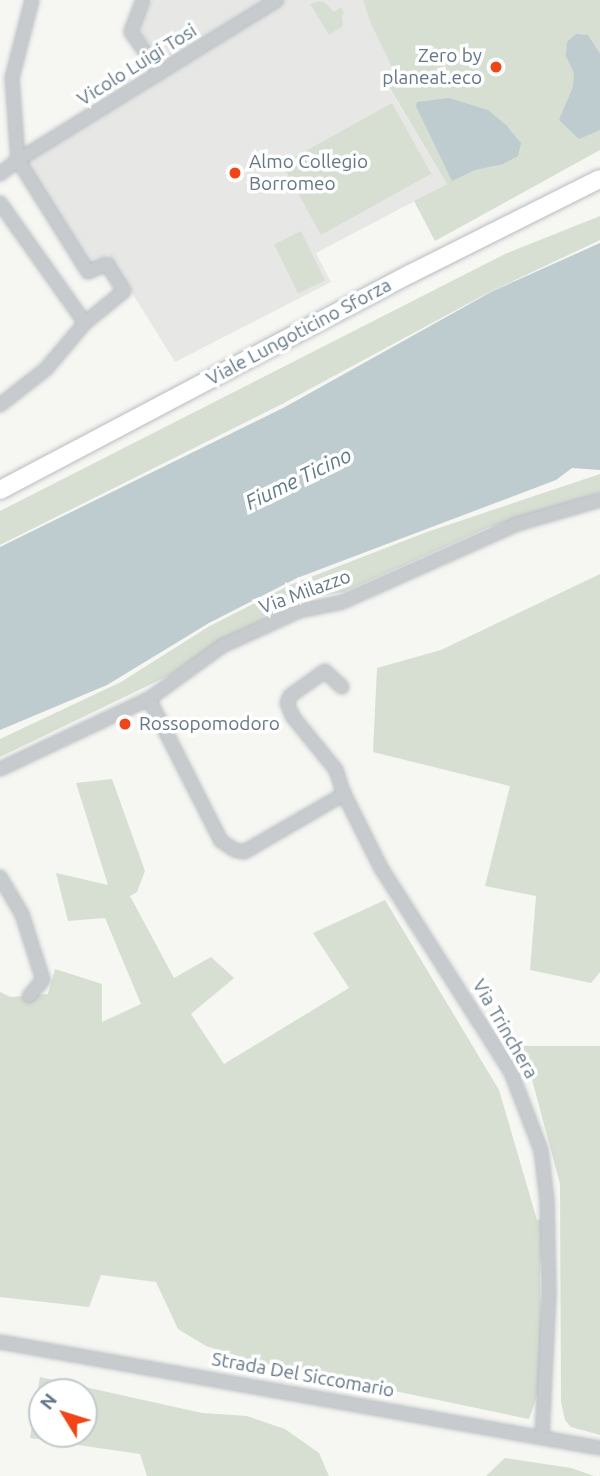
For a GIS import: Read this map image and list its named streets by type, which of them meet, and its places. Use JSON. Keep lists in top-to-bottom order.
{
  "streets": {
    "main road": ["Viale Lungoticino Sforza"],
    "street": [
      "Vicolo Luigi Tosi",
      "Via Milazzo",
      "Via Trinchera",
      "Strada Del Siccomario"
    ]
  },
  "crossings": [
    ["Via Trinchera", "Strada Del Siccomario"]
  ],
  "water": ["Fiume Ticino"],
  "places": ["Zero by planeat.eco", "Almo Collegio Borromeo", "Rossopomodoro"],
  "north": "top left"
}
